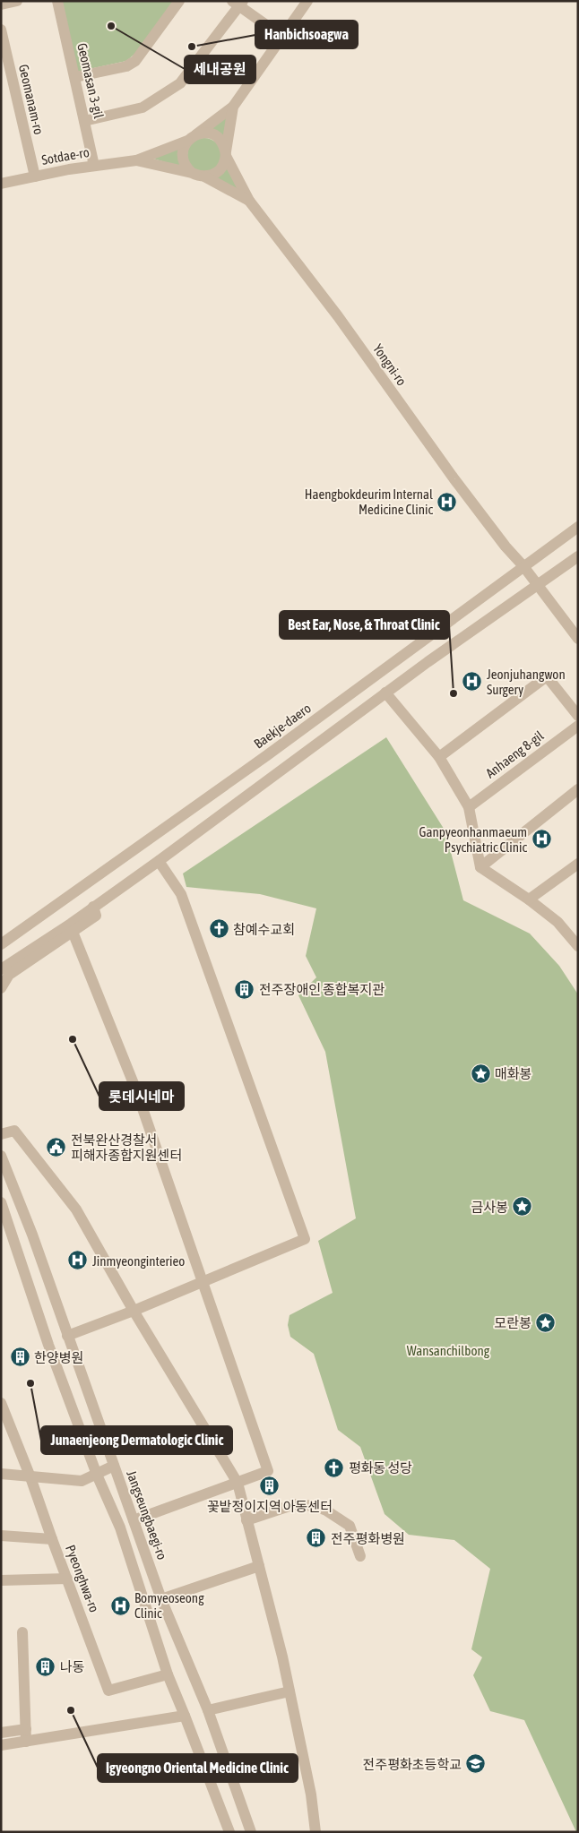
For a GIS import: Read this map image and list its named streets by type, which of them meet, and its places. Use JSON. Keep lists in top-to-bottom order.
{
  "streets": {
    "street": [
      "Geomasan 3-gil",
      "Geomanam-ro",
      "Sotdae-ro",
      "Yongni-ro",
      "Baekje-daero",
      "Anhaeng 8-gil",
      "Jangseungbaegi-ro",
      "Pyeonghwa-ro"
    ]
  },
  "crossings": [
    ["Geomasan 3-gil", "Sotdae-ro"],
    ["Geomanam-ro", "Sotdae-ro"],
    ["Yongni-ro", "Baekje-daero"]
  ],
  "parks": ["Wansanchilbong"],
  "places": {
    "other": [
      "세내공원",
      "Hanbichsoagwa",
      "Best Ear, Nose, & Throat Clinic",
      "롯데시네마",
      "Junaenjeong Dermatologic Clinic",
      "Igyeongno Oriental Medicine Clinic"
    ],
    "hospital": [
      "Haengbokdeurim Internal Medicine Clinic",
      "Jeonjuhangwon Surgery",
      "Ganpyeonhanmaeum Psychiatric Clinic",
      "Jinmyeonginterieo",
      "Bomyeoseong Clinic"
    ],
    "church": ["참예수교회", "평화동 성당"],
    "building": [
      "전주장애인 종합복지관",
      "한양병원",
      "꽃밭정이지역 아동센터",
      "전주평화병원",
      "나동"
    ],
    "place": ["매화봉", "금사봉", "모란봉"],
    "public building": ["전북완산경찰서 피해자종합지원센터"],
    "school or university": ["전주평화초등학교"]
  }
}
